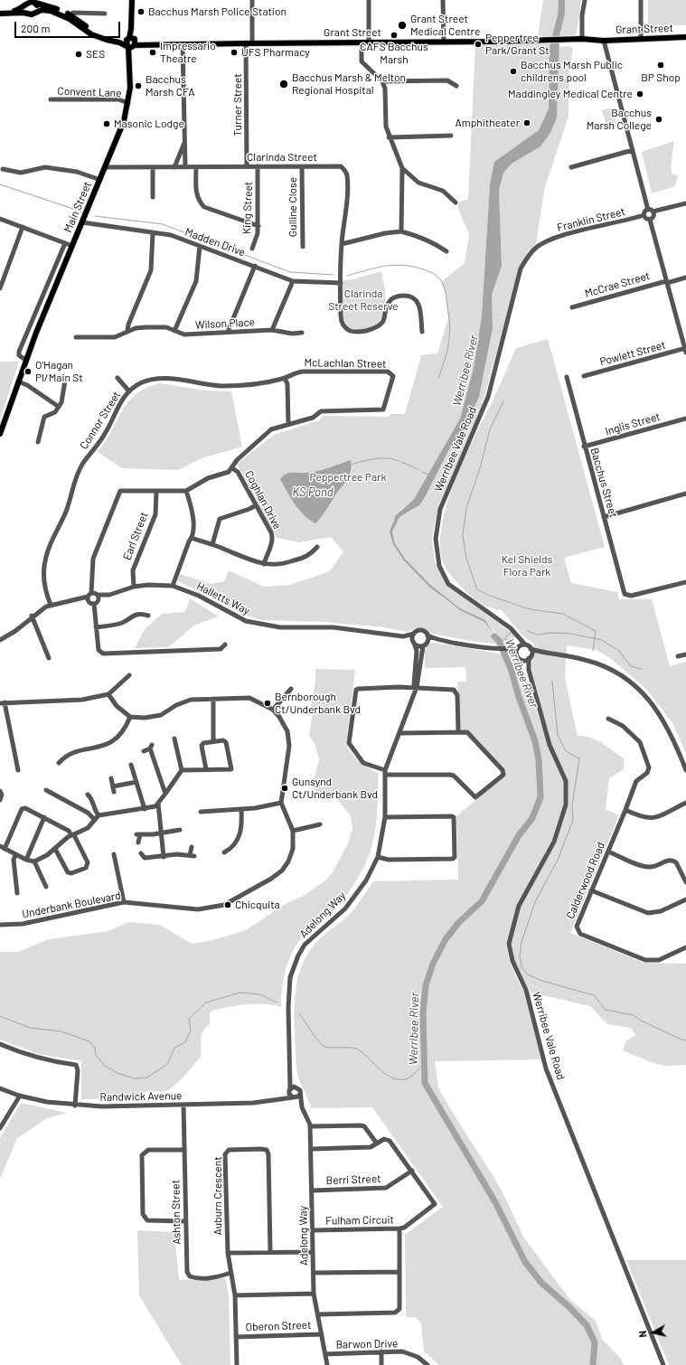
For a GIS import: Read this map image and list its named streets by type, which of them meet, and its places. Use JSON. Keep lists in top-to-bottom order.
{
  "streets": {
    "main road": ["Grant Street", "Main Street"],
    "street": [
      "Convent Lane",
      "Turner Street",
      "Clarinda Street",
      "Gulline Close",
      "King Street",
      "Franklin Street",
      "Madden Drive",
      "McCrae Street",
      "Wilson Place",
      "Powlett Street",
      "McLachlan Street",
      "Connor Street",
      "Inglis Street",
      "Werribee Vale Road",
      "Bacchus Street",
      "Coghlan Drive",
      "Earl Street",
      "Halletts Way",
      "Calderwood Road",
      "Underbank Boulevard",
      "Adelong Way",
      "Randwick Avenue",
      "Berri Street",
      "Auburn Crescent",
      "Ashton Street",
      "Fulham Circuit",
      "Oberon Street",
      "Barwon Drive"
    ]
  },
  "crossings": [
    ["Grant Street", "Turner Street"],
    ["Grant Street", "Main Street"],
    ["Convent Lane", "Main Street"],
    ["Turner Street", "Clarinda Street"],
    ["Clarinda Street", "Main Street"],
    ["Clarinda Street", "Gulline Close"],
    ["Clarinda Street", "King Street"],
    ["Clarinda Street", "Madden Drive"],
    ["Main Street", "Madden Drive"],
    ["Franklin Street", "Werribee Vale Road"],
    ["McLachlan Street", "Connor Street"],
    ["McLachlan Street", "Coghlan Drive"],
    ["Connor Street", "Halletts Way"],
    ["Inglis Street", "Bacchus Street"],
    ["Earl Street", "Halletts Way"],
    ["Halletts Way", "Adelong Way"],
    ["Adelong Way", "Randwick Avenue"],
    ["Adelong Way", "Berri Street"],
    ["Adelong Way", "Fulham Circuit"],
    ["Adelong Way", "Oberon Street"],
    ["Adelong Way", "Barwon Drive"],
    ["Randwick Avenue", "Ashton Street"],
    ["Berri Street", "Fulham Circuit"]
  ],
  "water": ["Werribee River", "KS Pond"],
  "parks": ["Clarinda Street Reserve", "Peppertree Park", "Kel Shields Flora Park"],
  "places": [
    "Bacchus Marsh Police Station",
    "Grant Street Medical Centre",
    "CAFS Bacchus Marsh",
    "Peppertree Park/Grant St",
    "Impressario Theatre",
    "UFS Pharmacy",
    "SES",
    "BP Shop",
    "Bacchus Marsh Public childrens pool",
    "Bacchus Marsh & Melton Regional Hospital",
    "Bacchus Marsh CFA",
    "Maddingley Medical Centre",
    "Bacchus Marsh College",
    "Amphitheater",
    "Masonic Lodge",
    "O'Hagan Pl/Main St",
    "Bernborough Ct/Underbank Bvd",
    "Gunsynd Ct/Underbank Bvd",
    "Chicquita"
  ],
  "scale_bar": "200 m",
  "north": "left"
}
